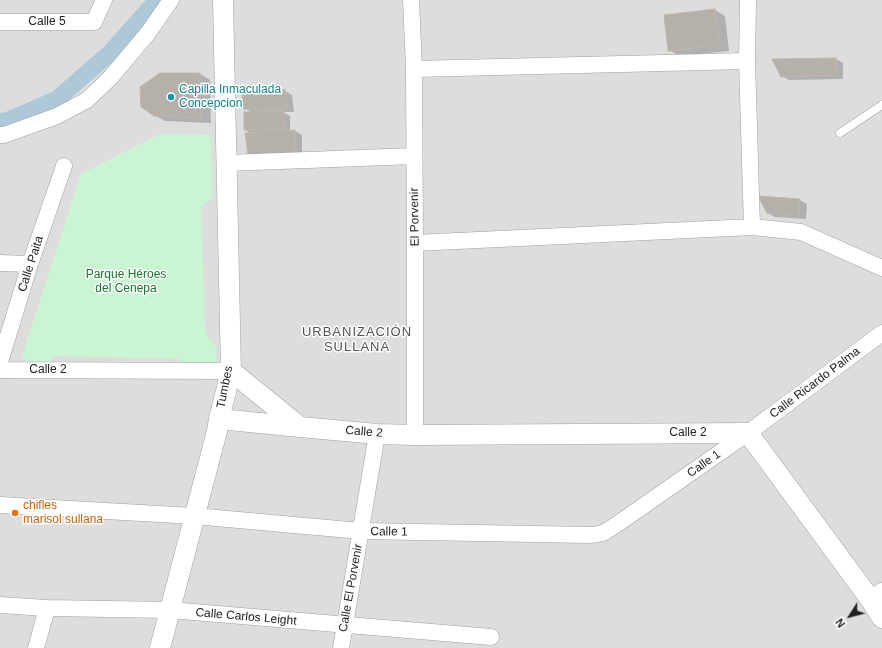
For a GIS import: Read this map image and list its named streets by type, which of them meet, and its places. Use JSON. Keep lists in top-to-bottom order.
{
  "streets": {
    "street": [
      "Calle 5",
      "El Porvenir",
      "Calle Paita",
      "Calle 2",
      "Calle Ricardo Palma",
      "Tumbes",
      "Calle 1",
      "Calle El Porvenir",
      "Calle Carlos Leight"
    ]
  },
  "crossings": [
    ["El Porvenir", "Calle 2"],
    ["Calle 2", "Calle Ricardo Palma"],
    ["Calle 2", "Tumbes"],
    ["Calle 2", "Calle 1"],
    ["Calle 2", "Calle El Porvenir"],
    ["Calle Ricardo Palma", "Calle 1"],
    ["Tumbes", "Calle 1"],
    ["Tumbes", "Calle Carlos Leight"],
    ["Calle 1", "Calle El Porvenir"],
    ["Calle El Porvenir", "Calle Carlos Leight"]
  ],
  "districts": ["URBANIZACIÓN SULLANA"],
  "parks": ["Parque Héroes del Cenepa"],
  "places": ["Capilla Inmaculada Concepcion", "chifles marisol sullana"],
  "north": "bottom left"
}
